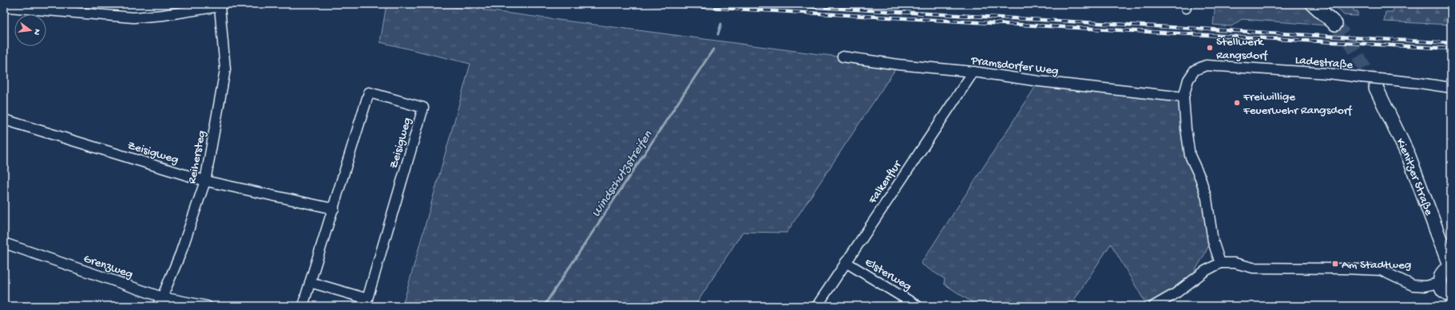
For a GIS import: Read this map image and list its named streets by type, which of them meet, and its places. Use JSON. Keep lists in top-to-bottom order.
{
  "streets": {
    "street": [
      "Ladestraße",
      "Pramsdorfer Weg",
      "Zeisigweg",
      "Reihersteg",
      "Kienitzer Straße",
      "Falkenflur",
      "Grenzweg",
      "Elsterweg"
    ]
  },
  "crossings": [
    ["Ladestraße", "Pramsdorfer Weg"],
    ["Pramsdorfer Weg", "Falkenflur"],
    ["Zeisigweg", "Reihersteg"],
    ["Reihersteg", "Grenzweg"],
    ["Falkenflur", "Elsterweg"]
  ],
  "water": ["Windschutzstreifen"],
  "places": {
    "other": ["Stellwerk Rangsdorf", "Freiwillige Feuerwehr Rangsdorf"],
    "transit": ["Am Stadtweg"]
  },
  "north": "right"
}
